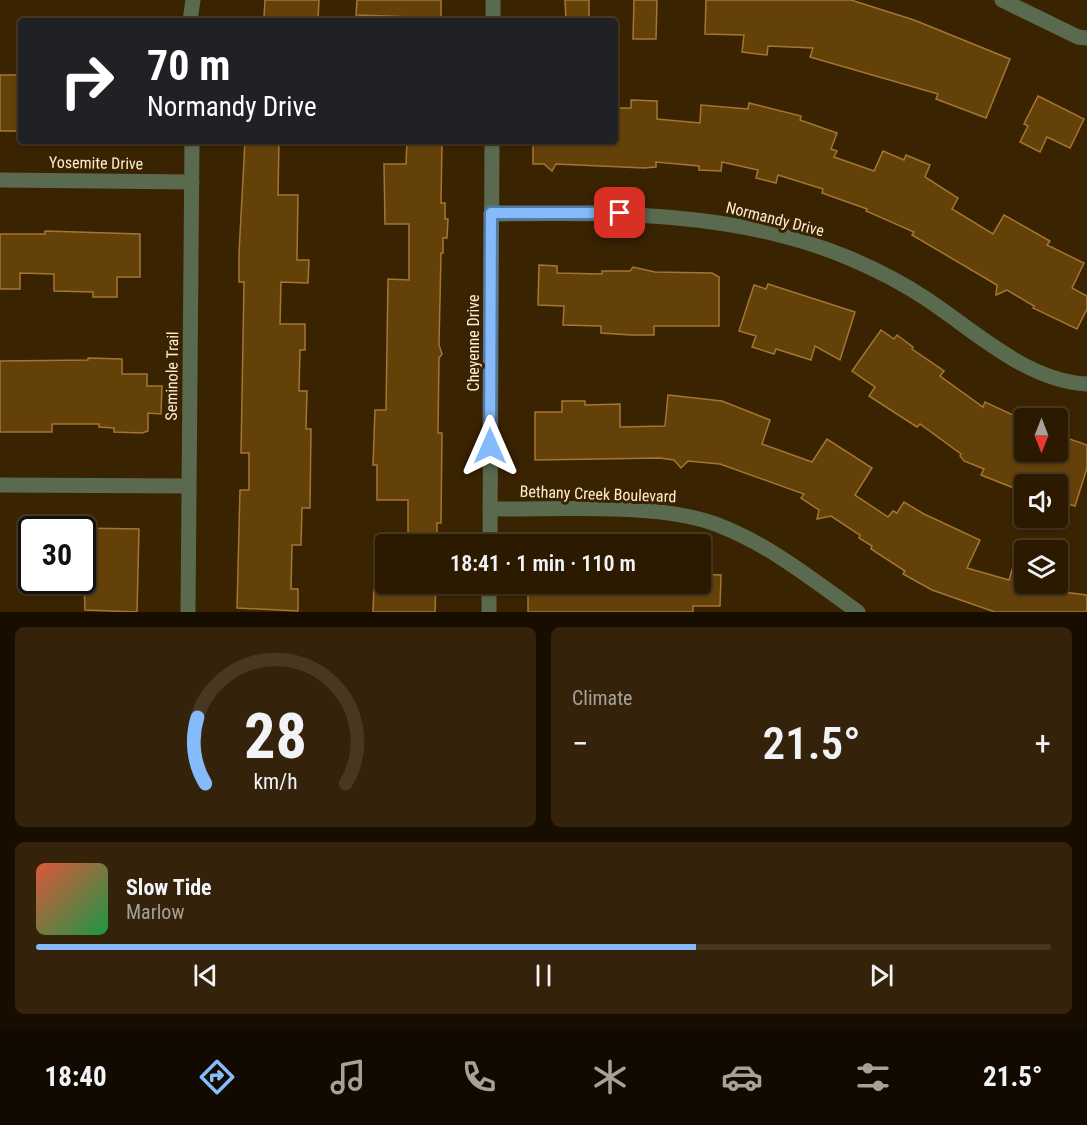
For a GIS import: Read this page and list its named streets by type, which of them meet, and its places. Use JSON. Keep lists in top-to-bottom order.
{
  "streets": {
    "street": [
      "Yosemite Drive",
      "Normandy Drive",
      "Cheyenne Drive",
      "Seminole Trail",
      "Bethany Creek Boulevard"
    ]
  },
  "crossings": [
    ["Yosemite Drive", "Seminole Trail"],
    ["Normandy Drive", "Cheyenne Drive"],
    ["Cheyenne Drive", "Bethany Creek Boulevard"]
  ],
  "north": "bottom",
  "page": {
    "turn": ["70 m", "Normandy Drive"],
    "limit": "30",
    "trip": "18:41 · 1 min · 110 m",
    "tile": "Climate",
    "heat": ["−", "21.5°", "+"],
    "song": ["Slow Tide", "Marlow"],
    "tabs": ["18:40", "21.5°"],
    "gauge": ["28", "km/h"]
  }
}
